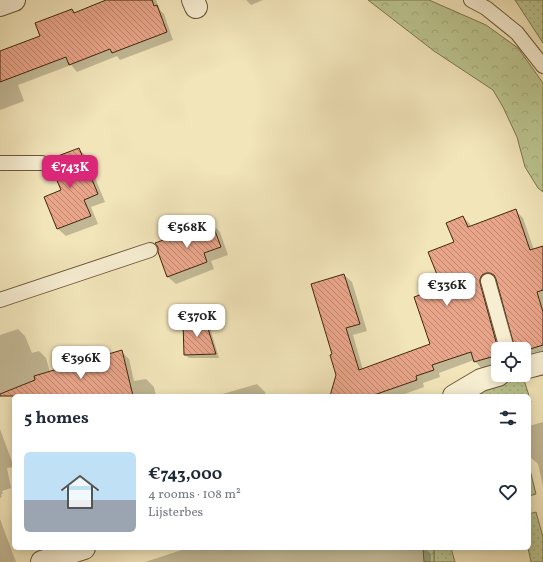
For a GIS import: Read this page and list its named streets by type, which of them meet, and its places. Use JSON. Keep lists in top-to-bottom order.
{
  "page": {
    "price": [
      "€743K",
      "€568K",
      "€336K",
      "€370K",
      "€396K"
    ],
    "heading": "5 homes",
    "list": [
      {
        "name": "€743,000",
        "note": "4 rooms · 108 m² · Lijsterbes"
      }
    ]
  }
}
